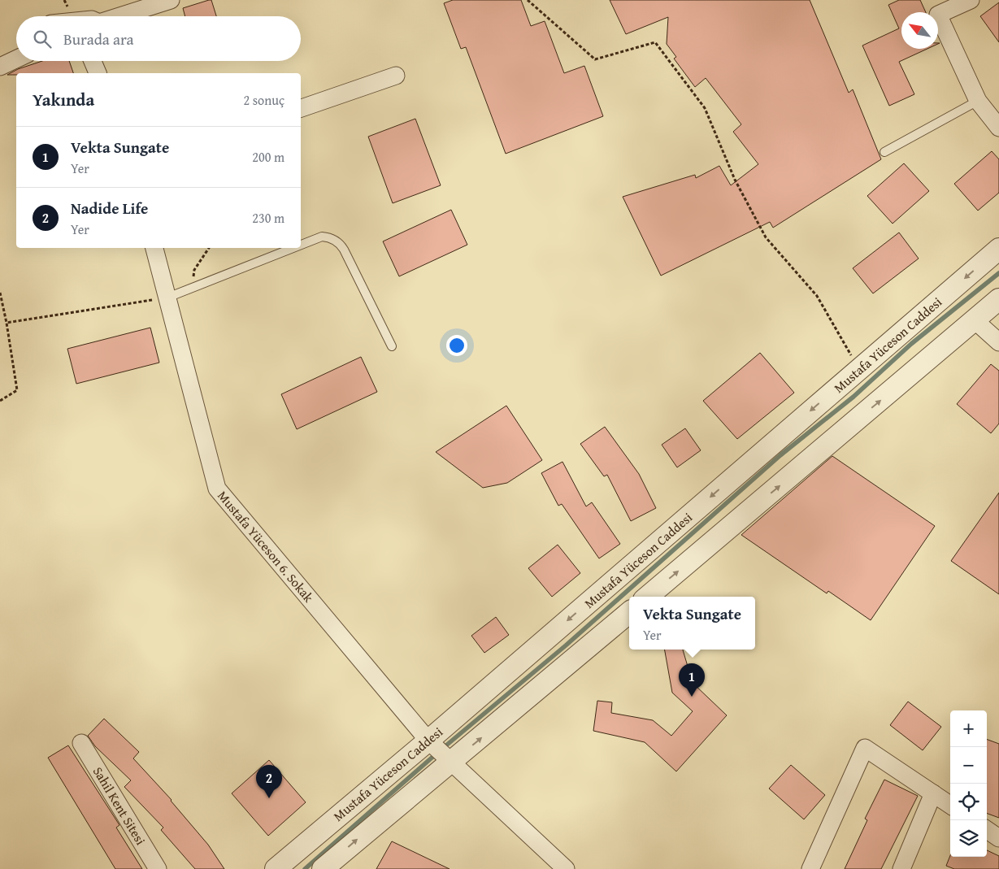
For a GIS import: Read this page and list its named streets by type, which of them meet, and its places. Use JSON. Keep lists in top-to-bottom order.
{
  "streets": {
    "street": ["Mustafa Yüceson Caddesi", "Mustafa Yüceson 6. Sokak", "Sahil Kent Sitesi"]
  },
  "crossings": [
    ["Mustafa Yüceson Caddesi", "Mustafa Yüceson 6. Sokak"]
  ],
  "north": "top left",
  "page": {
    "search": "Burada ara",
    "heading": ["Yakında", "2 sonuç"],
    "list": [
      {
        "mark": "1",
        "name": "Vekta Sungate",
        "note": "Yer",
        "value": "200 m"
      },
      {
        "mark": "2",
        "name": "Nadide Life",
        "note": "Yer",
        "value": "230 m"
      }
    ],
    "popup": ["Vekta Sungate", "Yer"],
    "pins": ["1", "2"],
    "map_buttons": ["+", "−"]
  }
}
